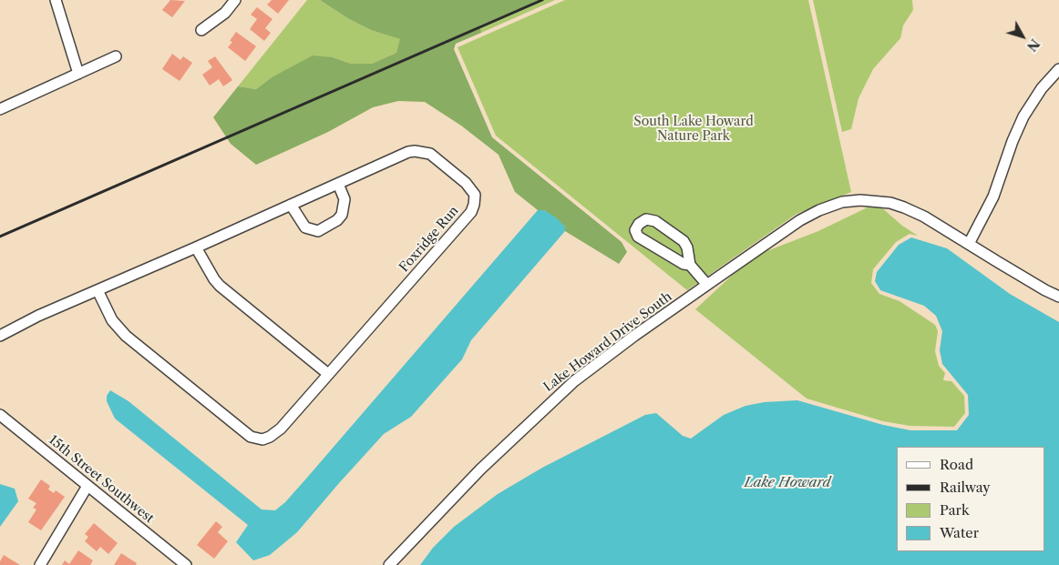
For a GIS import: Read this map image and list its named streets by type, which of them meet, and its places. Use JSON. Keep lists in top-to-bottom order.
{
  "streets": {
    "street": ["Foxridge Run", "Lake Howard Drive South", "15th Street Southwest"]
  },
  "water": ["Lake Howard"],
  "parks": ["South Lake Howard Nature Park"],
  "legend": [
    "Road",
    "Railway",
    "Park",
    "Water"
  ],
  "north": "bottom right"
}
